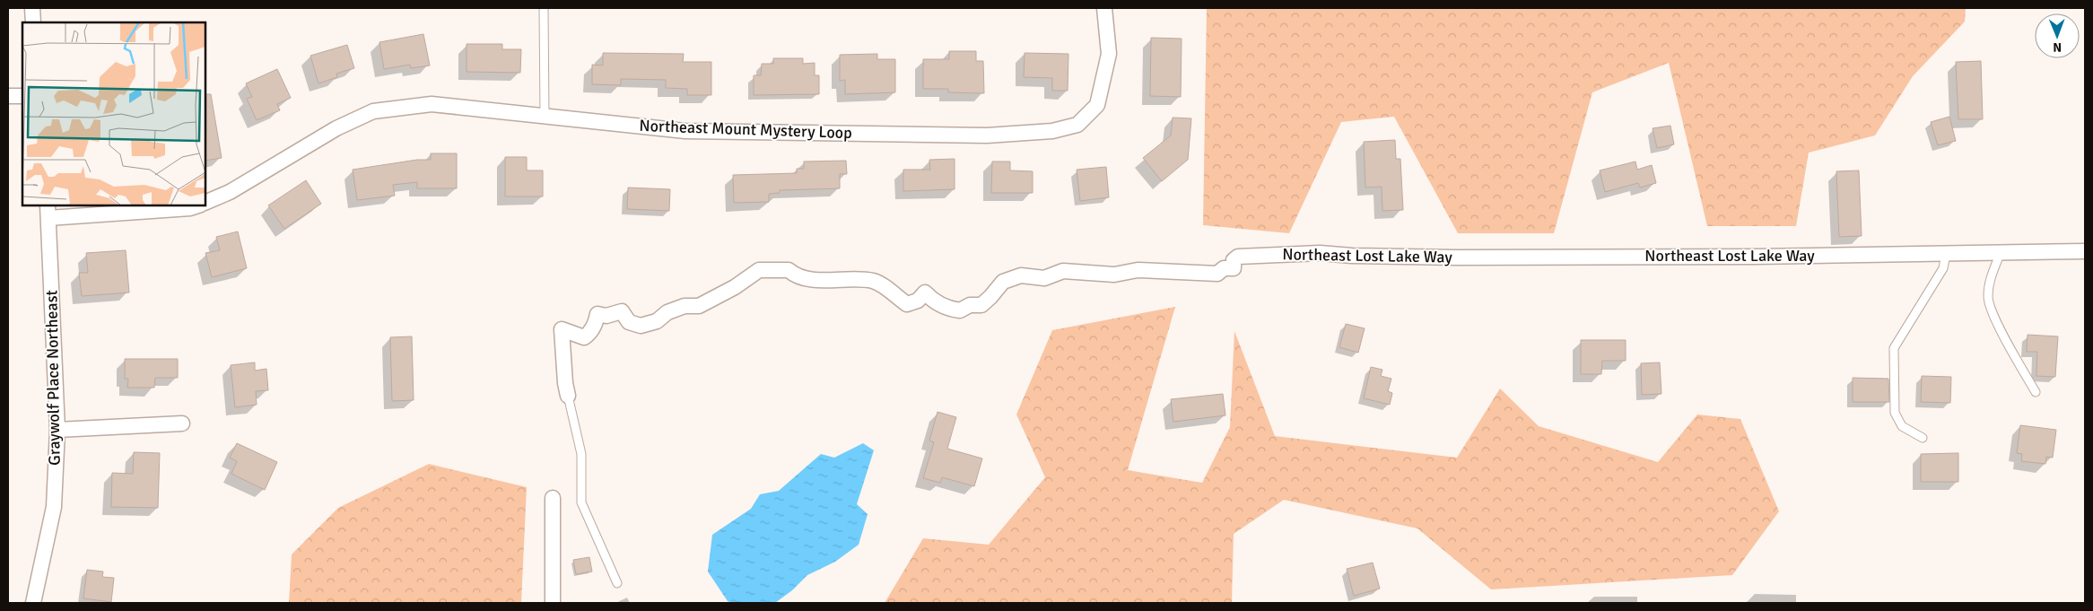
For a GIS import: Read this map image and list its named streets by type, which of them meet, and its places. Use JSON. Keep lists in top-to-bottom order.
{
  "streets": {
    "street": ["Northeast Mount Mystery Loop", "Northeast Lost Lake Way", "Graywolf Place Northeast"]
  },
  "north": "bottom"
}
